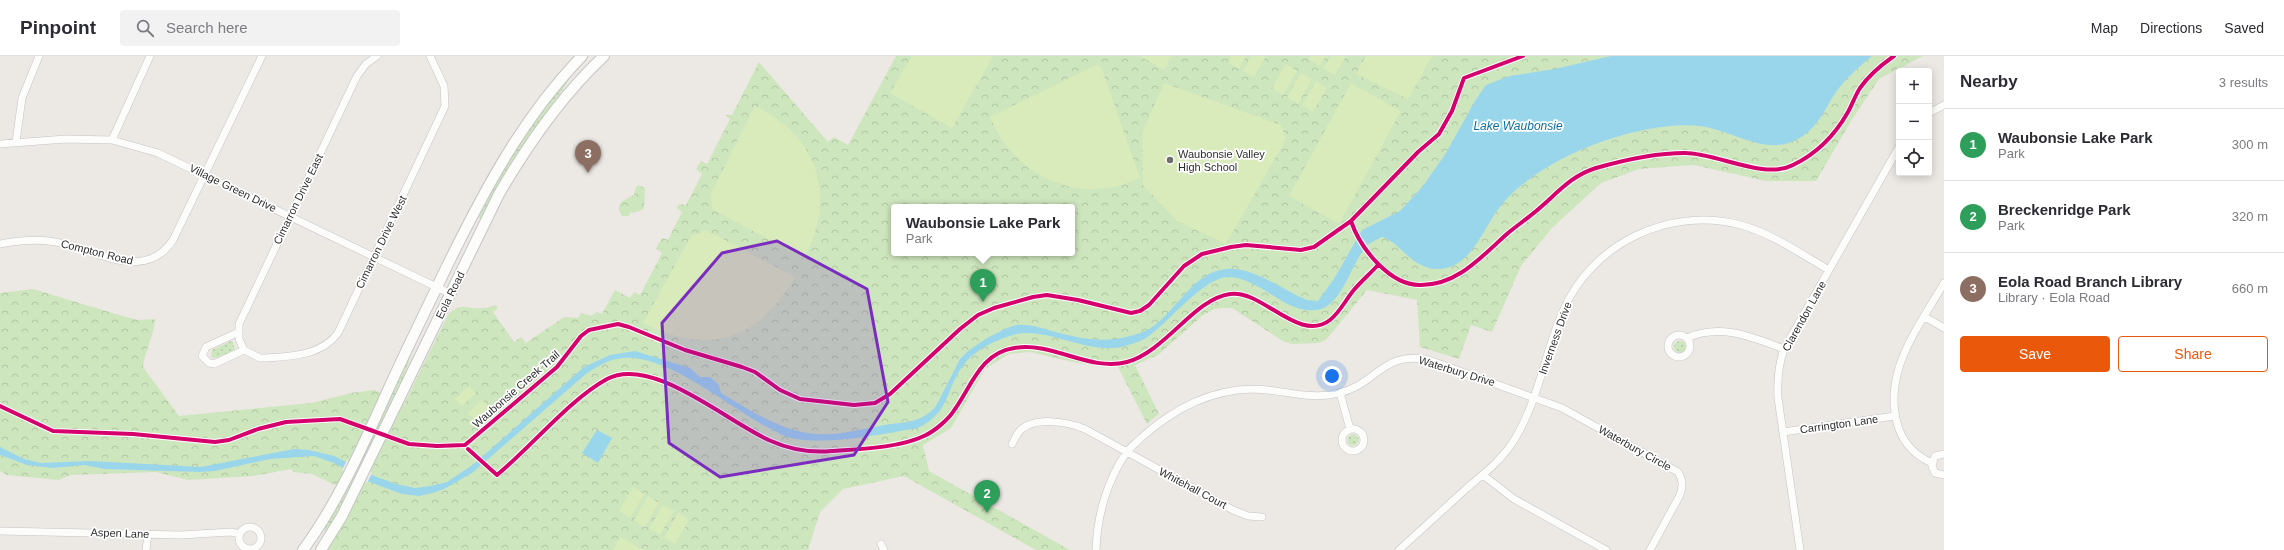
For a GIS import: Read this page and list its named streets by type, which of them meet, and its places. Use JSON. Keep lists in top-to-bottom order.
{
  "streets": {
    "main road": ["Eola Road"],
    "street": [
      "Village Green Drive",
      "Cimarron Drive East",
      "Cimarron Drive West",
      "Compton Road",
      "Clarendon Lane",
      "Inverness Drive",
      "Waterbury Drive",
      "Carrington Lane",
      "Waterbury Circle",
      "Whitehall Court",
      "Aspen Lane"
    ],
    "cycle path": ["Waubonsie Creek Trail"]
  },
  "crossings": [
    ["Village Green Drive", "Cimarron Drive East"],
    ["Village Green Drive", "Cimarron Drive West"],
    ["Village Green Drive", "Compton Road"],
    ["Village Green Drive", "Eola Road"],
    ["Clarendon Lane", "Inverness Drive"],
    ["Clarendon Lane", "Carrington Lane"],
    ["Inverness Drive", "Waterbury Drive"],
    ["Inverness Drive", "Waterbury Circle"],
    ["Waterbury Drive", "Waterbury Circle"],
    ["Waterbury Drive", "Whitehall Court"]
  ],
  "water": ["Lake Waubonsie"],
  "places": ["Waubonsie Valley High School"],
  "page": {
    "header": "Pinpoint",
    "search": "Search here",
    "nav": ["Map", "Directions", "Saved"],
    "heading": ["Nearby", "3 results"],
    "map_buttons": ["+", "−"],
    "list": [
      {
        "mark": "1",
        "name": "Waubonsie Lake Park",
        "note": "Park",
        "value": "300 m"
      },
      {
        "mark": "2",
        "name": "Breckenridge Park",
        "note": "Park",
        "value": "320 m"
      },
      {
        "mark": "3",
        "name": "Eola Road Branch Library",
        "note": "Library · Eola Road",
        "value": "660 m"
      }
    ],
    "pins": ["3", "1", "2"],
    "popup": ["Waubonsie Lake Park", "Park"],
    "buttons": ["Save", "Share"]
  }
}
